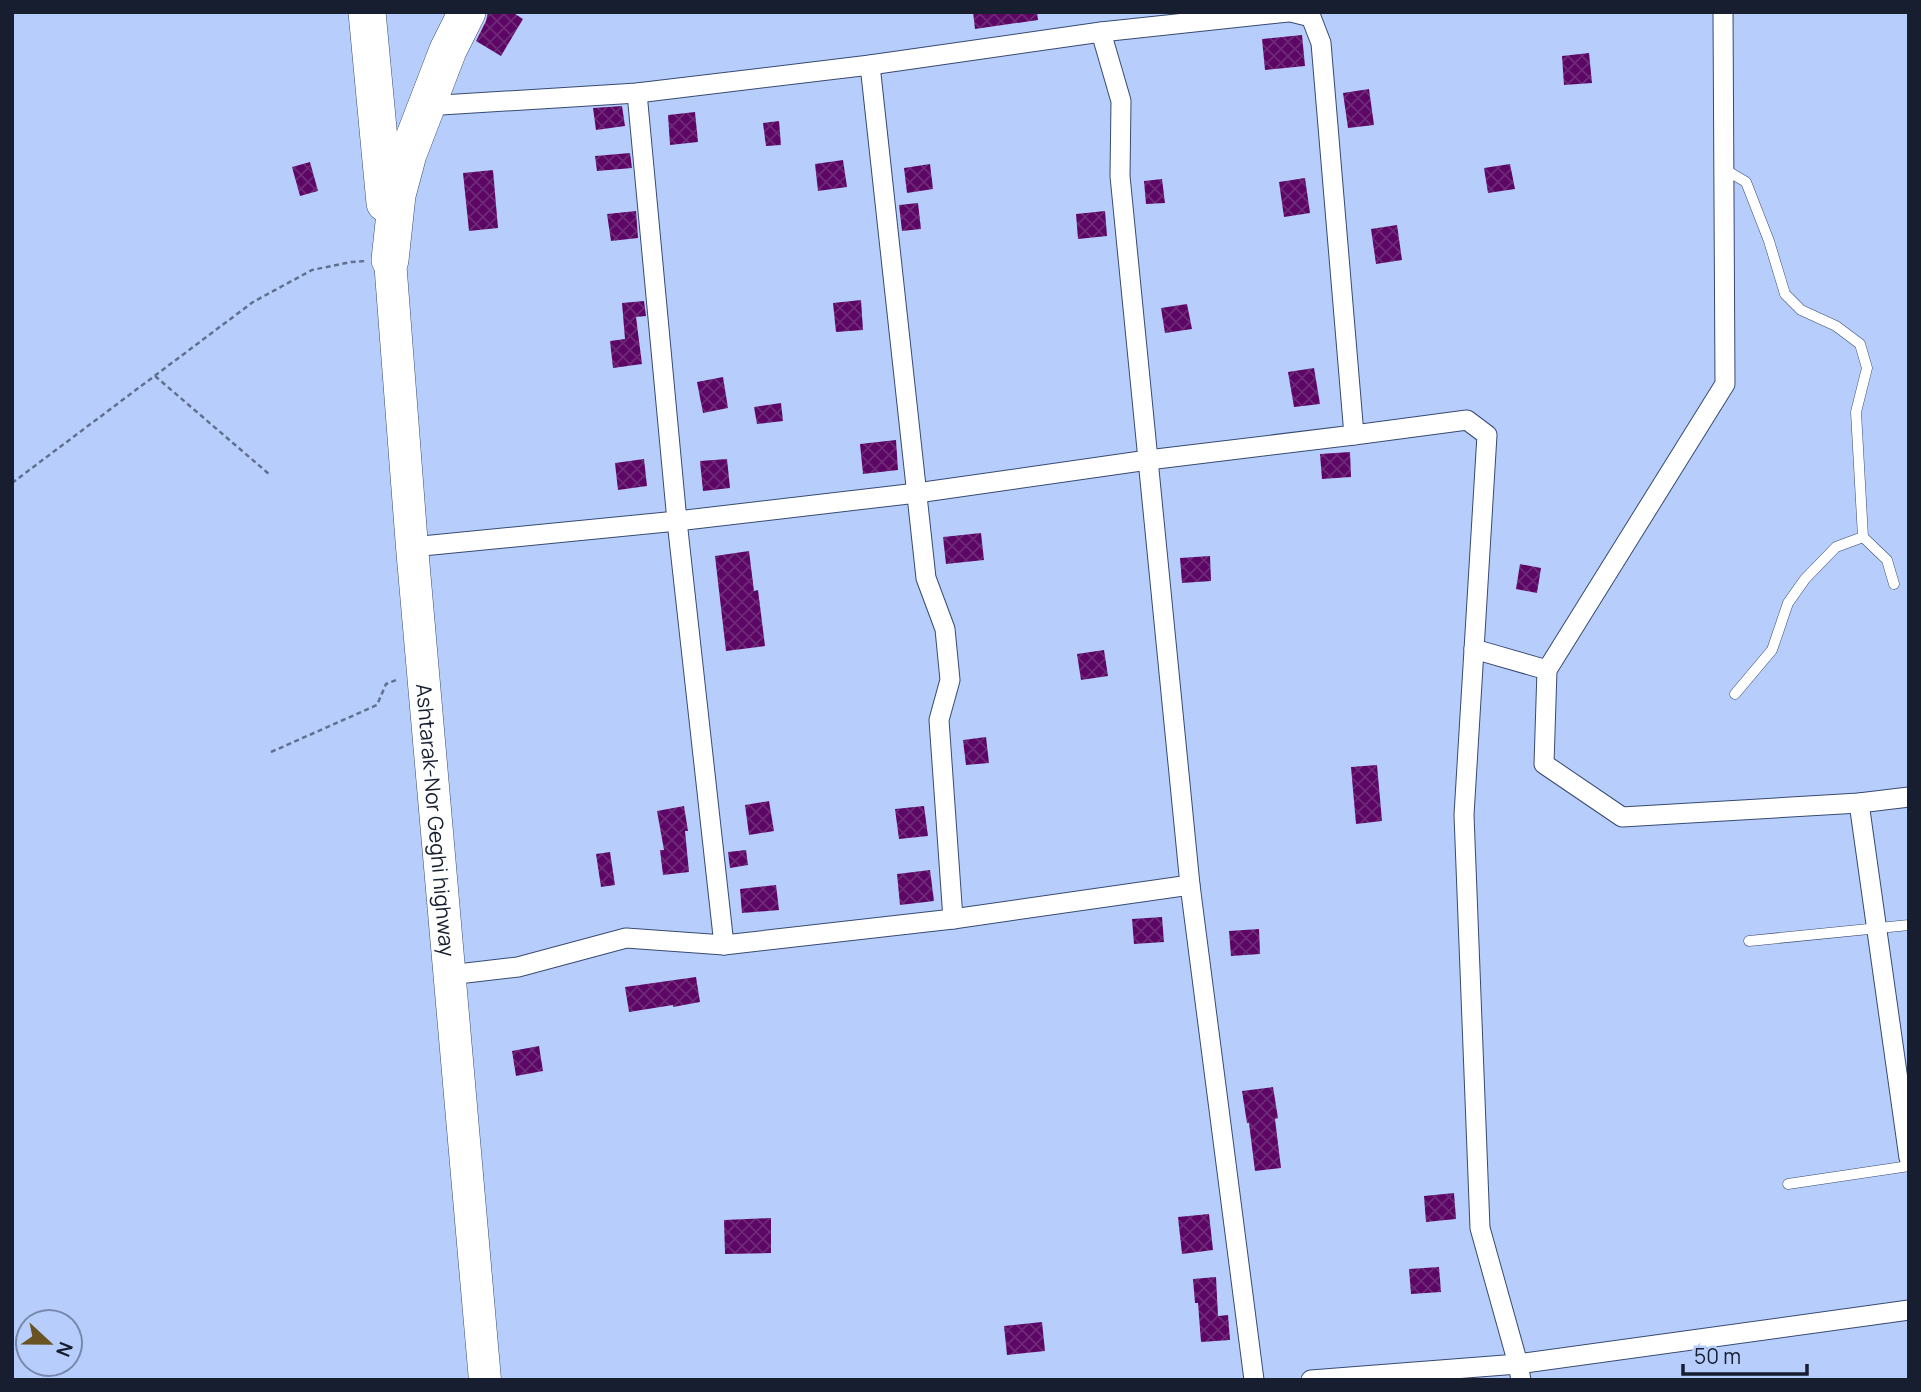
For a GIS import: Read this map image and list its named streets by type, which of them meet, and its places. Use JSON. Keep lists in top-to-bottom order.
{
  "streets": {
    "main road": ["Ashtarak-Nor Geghi highway"]
  },
  "scale_bar": "50 m",
  "north": "right"
}
